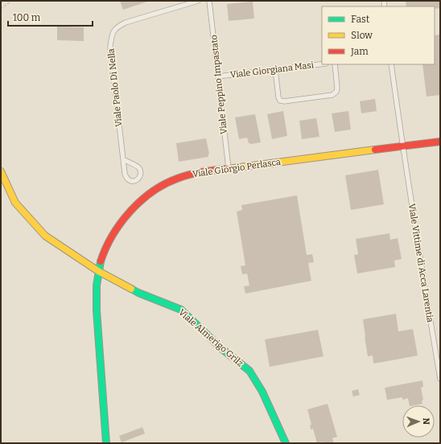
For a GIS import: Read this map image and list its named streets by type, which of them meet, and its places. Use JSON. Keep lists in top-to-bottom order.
{
  "streets": {
    "street": [
      "Viale Giorgiana Masi",
      "Viale Peppino Impastato",
      "Viale Paolo Di Nella",
      "Viale Giorgio Perlasca",
      "Viale Vittime di Acca Larentia",
      "Viale Almerigo Grilz"
    ]
  },
  "crossings": [
    ["Viale Giorgiana Masi", "Viale Peppino Impastato"],
    ["Viale Peppino Impastato", "Viale Giorgio Perlasca"],
    ["Viale Giorgio Perlasca", "Viale Vittime di Acca Larentia"],
    ["Viale Giorgio Perlasca", "Viale Almerigo Grilz"]
  ],
  "legend": ["Fast", "Slow", "Jam"],
  "scale_bar": "100 m",
  "north": "right"
}
